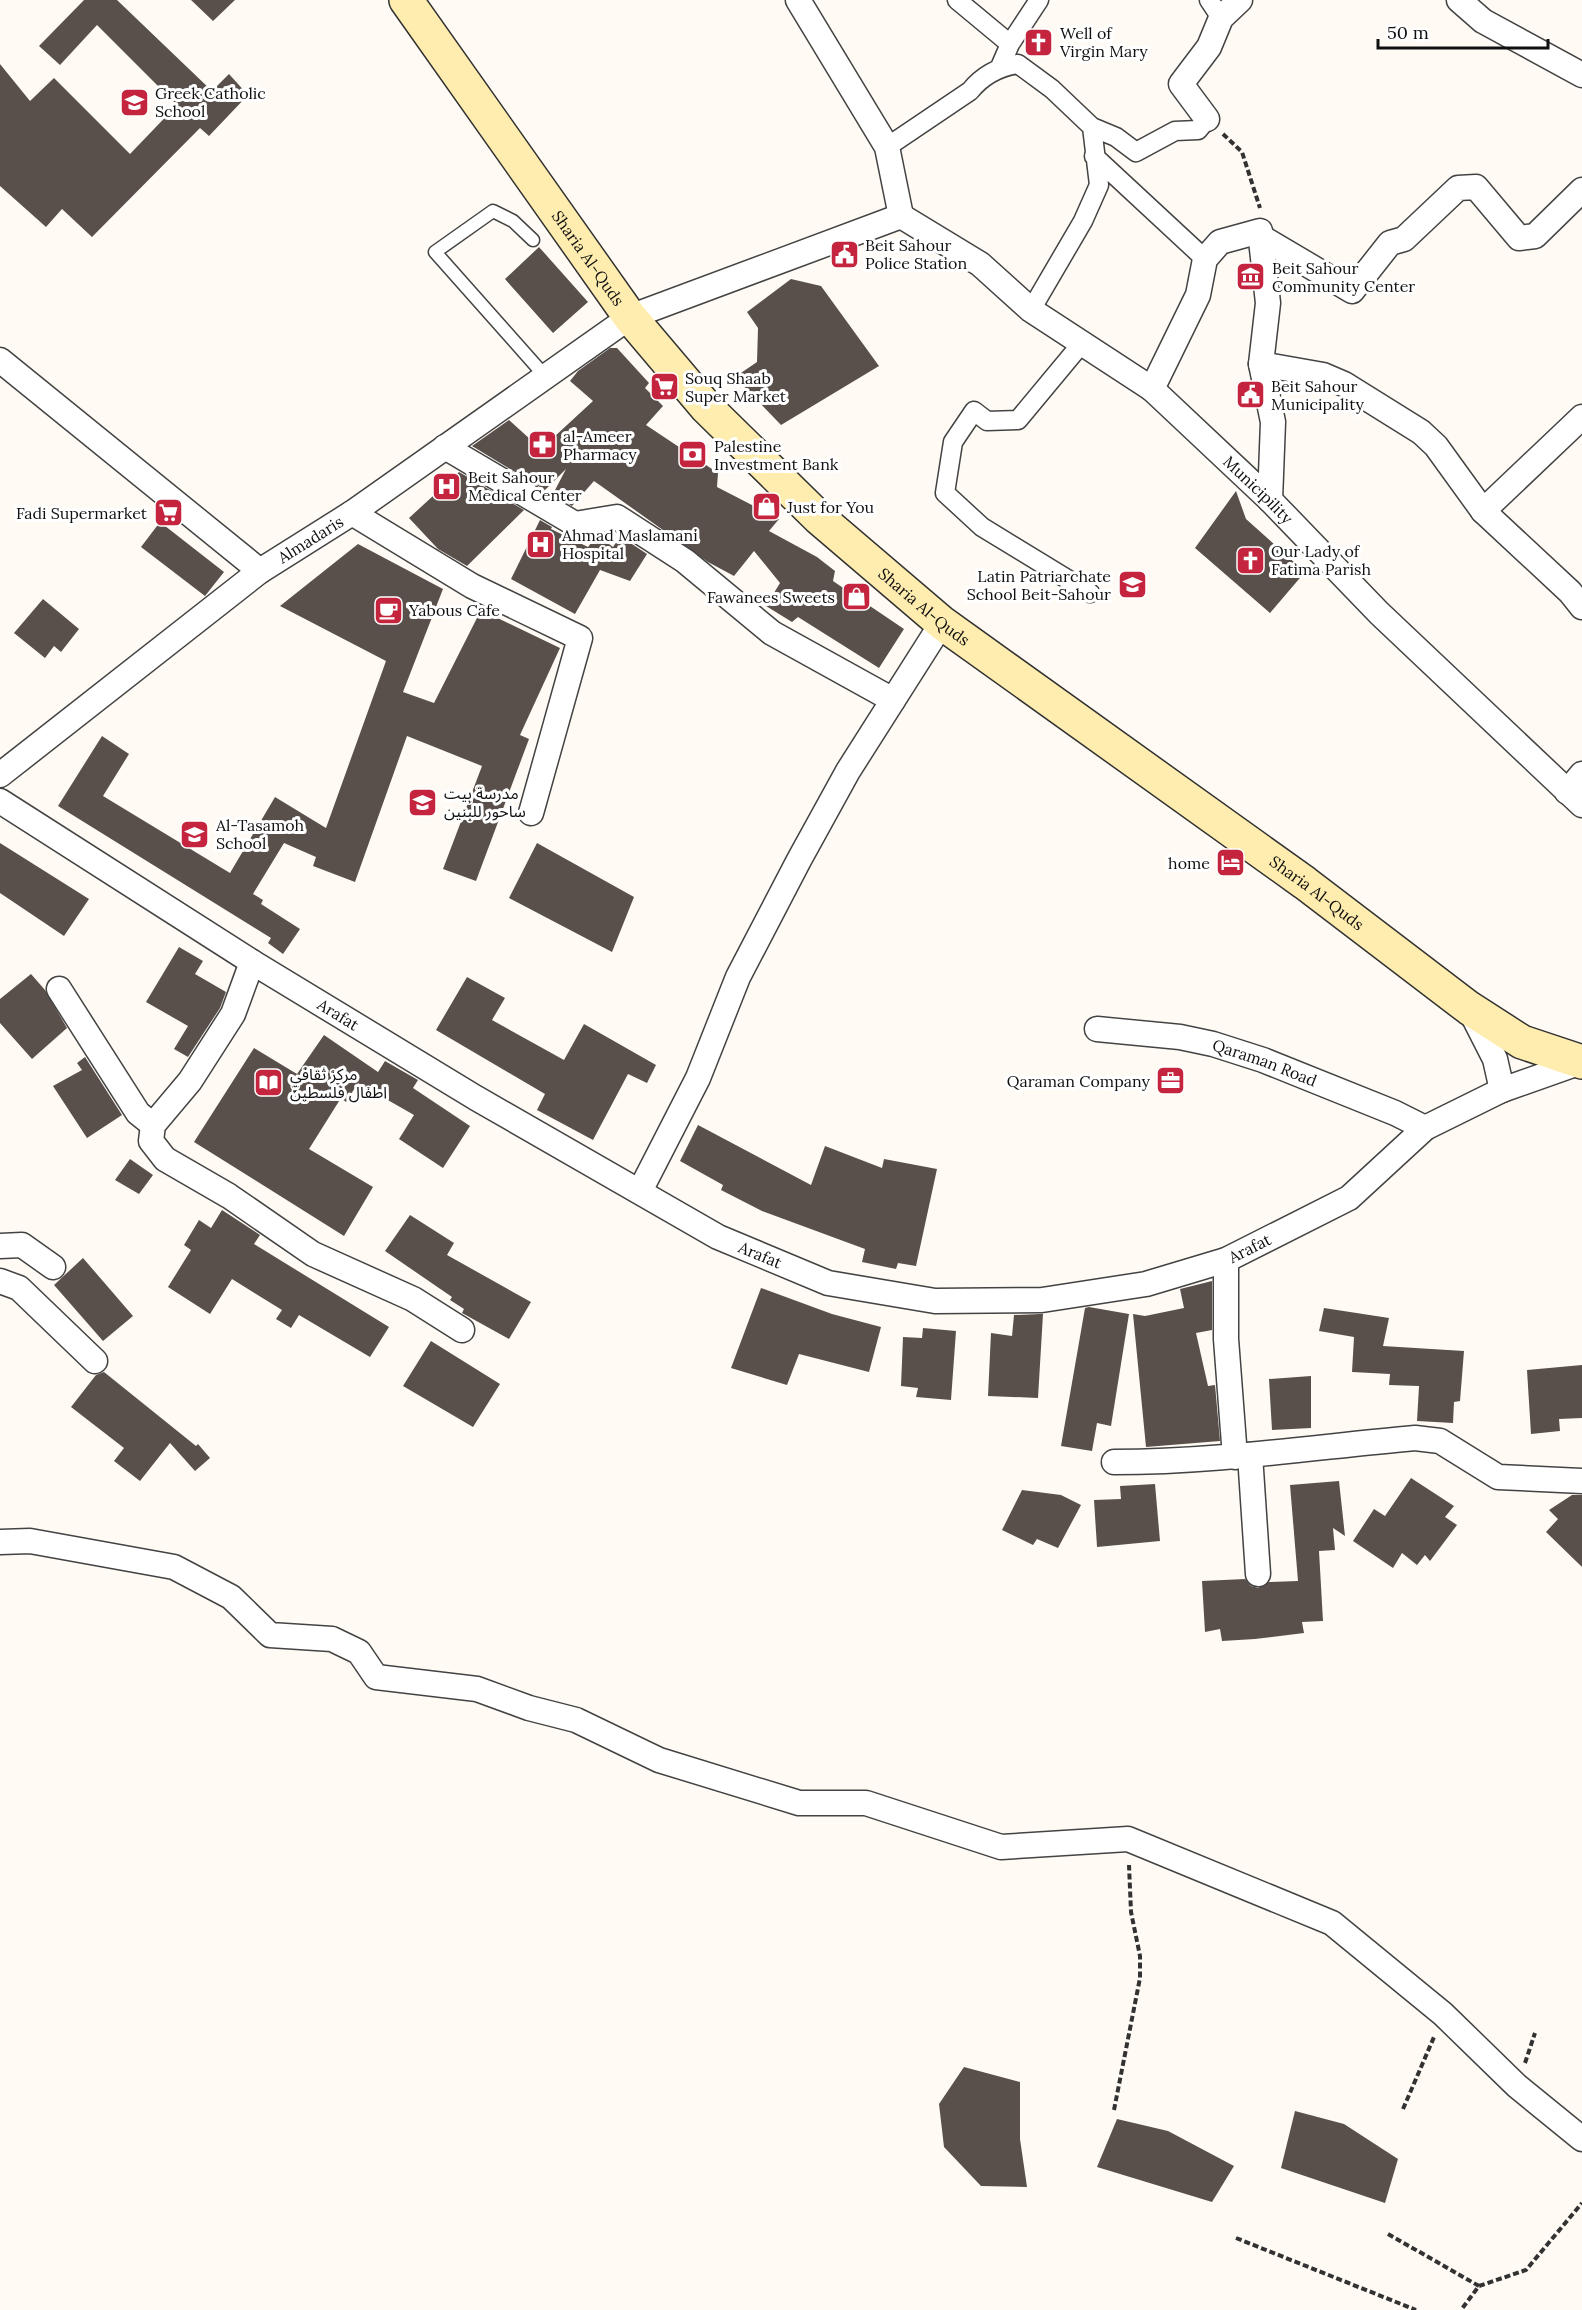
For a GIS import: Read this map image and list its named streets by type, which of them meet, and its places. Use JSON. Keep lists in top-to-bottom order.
{
  "streets": {
    "main road": ["Sharia Al-Quds"],
    "street": [
      "Municipility",
      "Almadaris",
      "Arafat",
      "Qaraman Road"
    ]
  },
  "crossings": [
    ["Sharia Al-Quds", "Almadaris"],
    ["Sharia Al-Quds", "Arafat"],
    ["Municipility", "Almadaris"],
    ["Arafat", "Qaraman Road"]
  ],
  "places": {
    "church": ["Well of Virgin Mary", "Our Lady of Fatima Parish"],
    "school or university": [
      "Greek Catholic School",
      "Latin Patriarchate School Beit-Sahour",
      "مدرسة بيت ساحور للبنين",
      "Al-Tasamoh School"
    ],
    "public building": ["Beit Sahour Police Station", "Beit Sahour Municipality"],
    "museum": ["Beit Sahour Community Center"],
    "supermarket": ["Souq Shaab Super Market", "Fadi Supermarket"],
    "pharmacy": ["al-Ameer Pharmacy"],
    "bank": ["Palestine Investment Bank"],
    "hospital": ["Beit Sahour Medical Center", "Ahmad Maslamani Hospital"],
    "shop": ["Just for You", "Fawanees Sweets"],
    "cafe": ["Yabous Cafe"],
    "hotel": ["home"],
    "office": ["Qaraman Company"],
    "library": ["مركز ثقافي اطفال فلسطين"]
  },
  "scale_bar": "50 m"
}
